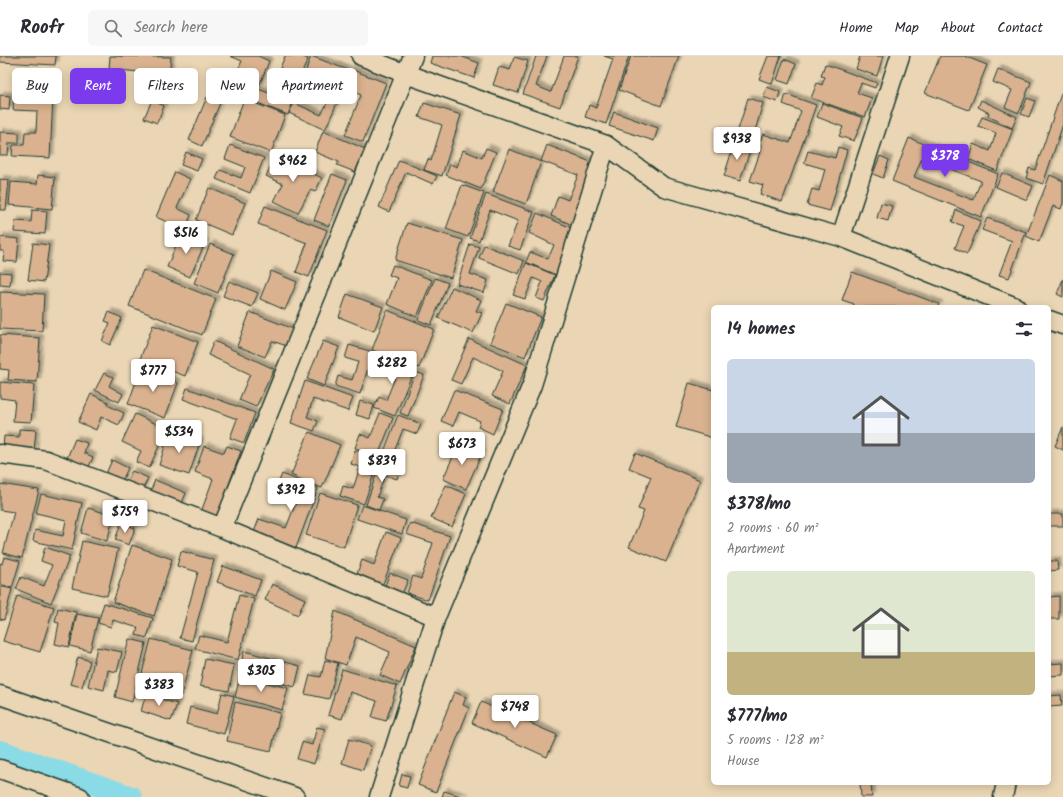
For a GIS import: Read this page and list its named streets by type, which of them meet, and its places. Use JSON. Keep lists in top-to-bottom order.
{
  "page": {
    "header": "Roofr",
    "search": "Search here",
    "nav": [
      "Home",
      "Map",
      "About",
      "Contact"
    ],
    "chip": [
      "Buy",
      "Rent",
      "Filters",
      "New",
      "Apartment"
    ],
    "price": [
      "$938",
      "$378",
      "$962",
      "$516",
      "$282",
      "$777",
      "$534",
      "$673",
      "$839",
      "$392",
      "$759",
      "$305",
      "$383",
      "$748"
    ],
    "heading": "14 homes",
    "list": [
      {
        "name": "$378/mo",
        "note": "2 rooms · 60 m² · Apartment"
      },
      {
        "name": "$777/mo",
        "note": "5 rooms · 128 m² · House"
      }
    ]
  }
}
